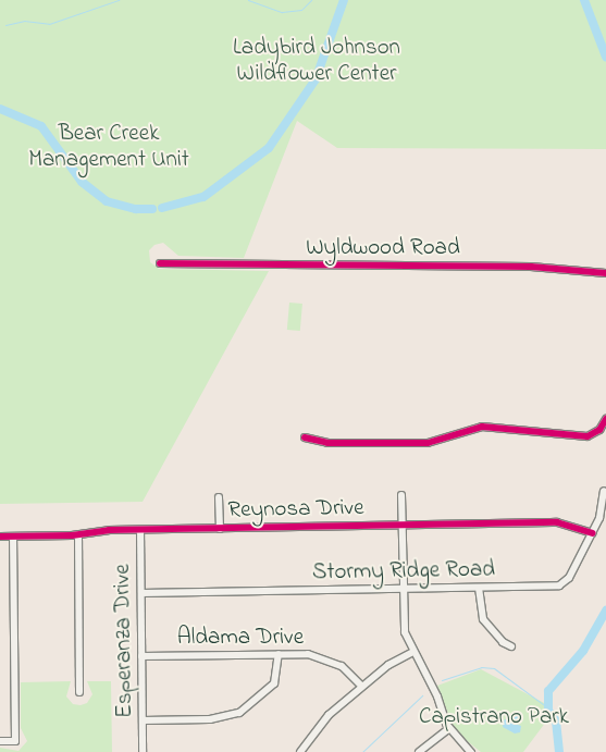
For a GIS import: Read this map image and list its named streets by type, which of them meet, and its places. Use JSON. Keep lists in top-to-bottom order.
{
  "streets": {
    "street": [
      "Wyldwood Road",
      "Reynosa Drive",
      "Stormy Ridge Road",
      "Aldama Drive",
      "Esperanza Drive"
    ]
  },
  "crossings": [
    ["Reynosa Drive", "Stormy Ridge Road"],
    ["Reynosa Drive", "Esperanza Drive"],
    ["Stormy Ridge Road", "Esperanza Drive"],
    ["Aldama Drive", "Esperanza Drive"]
  ],
  "parks": ["Ladybird Johnson Wildflower Center", "Bear Creek Management Unit", "Capistrano Park"]
}
